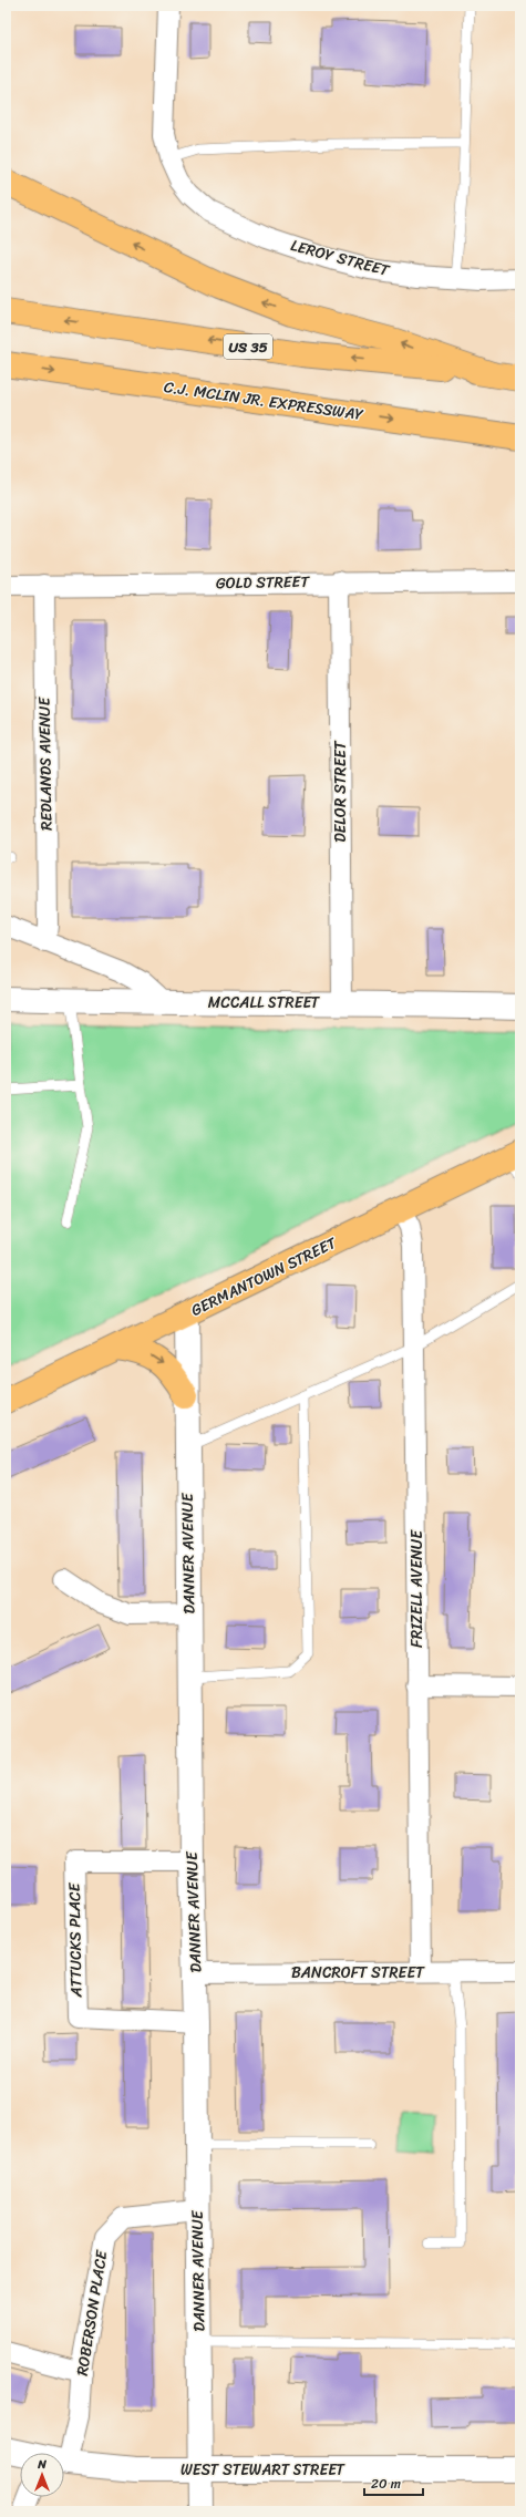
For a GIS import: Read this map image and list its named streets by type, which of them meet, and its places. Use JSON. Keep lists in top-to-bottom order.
{
  "streets": {
    "main road": ["US 35", "C.J. MCLIN JR. EXPRESSWAY", "GERMANTOWN STREET"],
    "street": [
      "LEROY STREET",
      "GOLD STREET",
      "REDLANDS AVENUE",
      "DELOR STREET",
      "MCCALL STREET",
      "DANNER AVENUE",
      "FRIZELL AVENUE",
      "ATTUCKS PLACE",
      "BANCROFT STREET",
      "ROBERSON PLACE",
      "WEST STEWART STREET"
    ]
  },
  "crossings": [
    ["GOLD STREET", "REDLANDS AVENUE"],
    ["GOLD STREET", "DELOR STREET"],
    ["DELOR STREET", "MCCALL STREET"],
    ["GERMANTOWN STREET", "DANNER AVENUE"],
    ["GERMANTOWN STREET", "FRIZELL AVENUE"],
    ["DANNER AVENUE", "ATTUCKS PLACE"],
    ["DANNER AVENUE", "BANCROFT STREET"],
    ["DANNER AVENUE", "ROBERSON PLACE"],
    ["DANNER AVENUE", "WEST STEWART STREET"],
    ["FRIZELL AVENUE", "BANCROFT STREET"]
  ],
  "scale_bar": "20 m",
  "north": "top"
}
